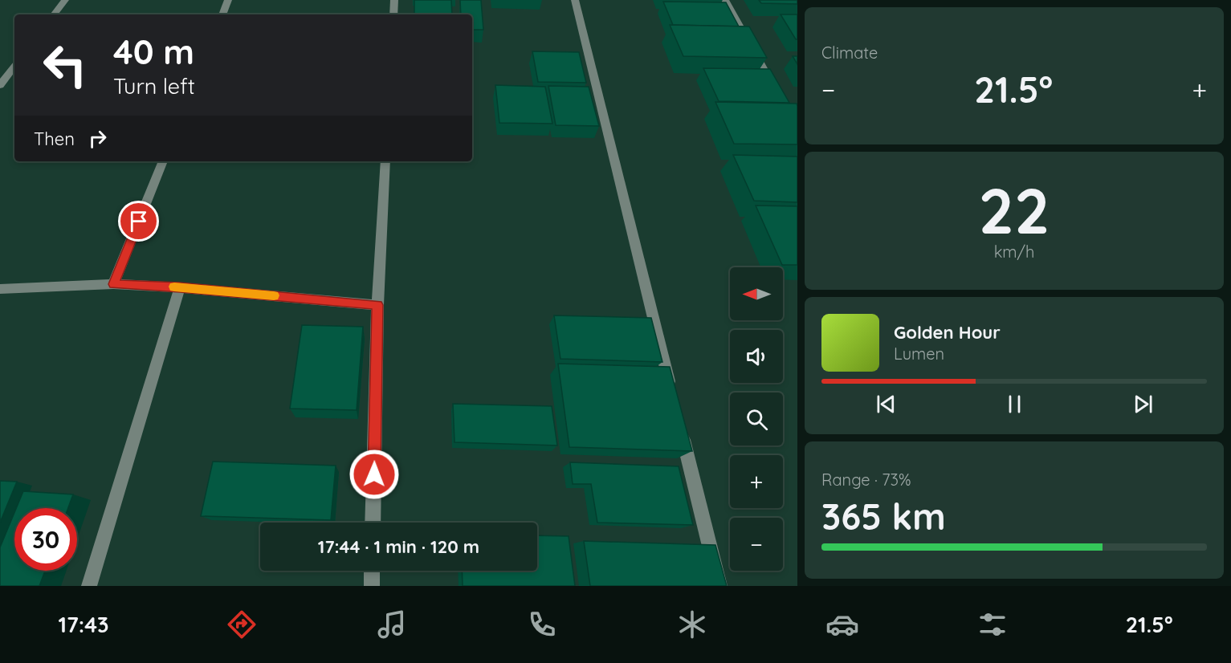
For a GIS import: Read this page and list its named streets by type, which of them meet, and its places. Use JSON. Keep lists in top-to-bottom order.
{
  "north": "left",
  "page": {
    "tile": [
      "Climate",
      ["22", "km/h"],
      ["Range · 73%", "365 km"]
    ],
    "turn": ["40 m", "Turn left"],
    "heat": ["−", "21.5°", "+"],
    "then": "Then",
    "map_buttons": ["+", "−"],
    "song": ["Golden Hour", "Lumen"],
    "limit": "30",
    "trip": "17:44 · 1 min · 120 m",
    "tabs": ["17:43", "21.5°"]
  }
}
